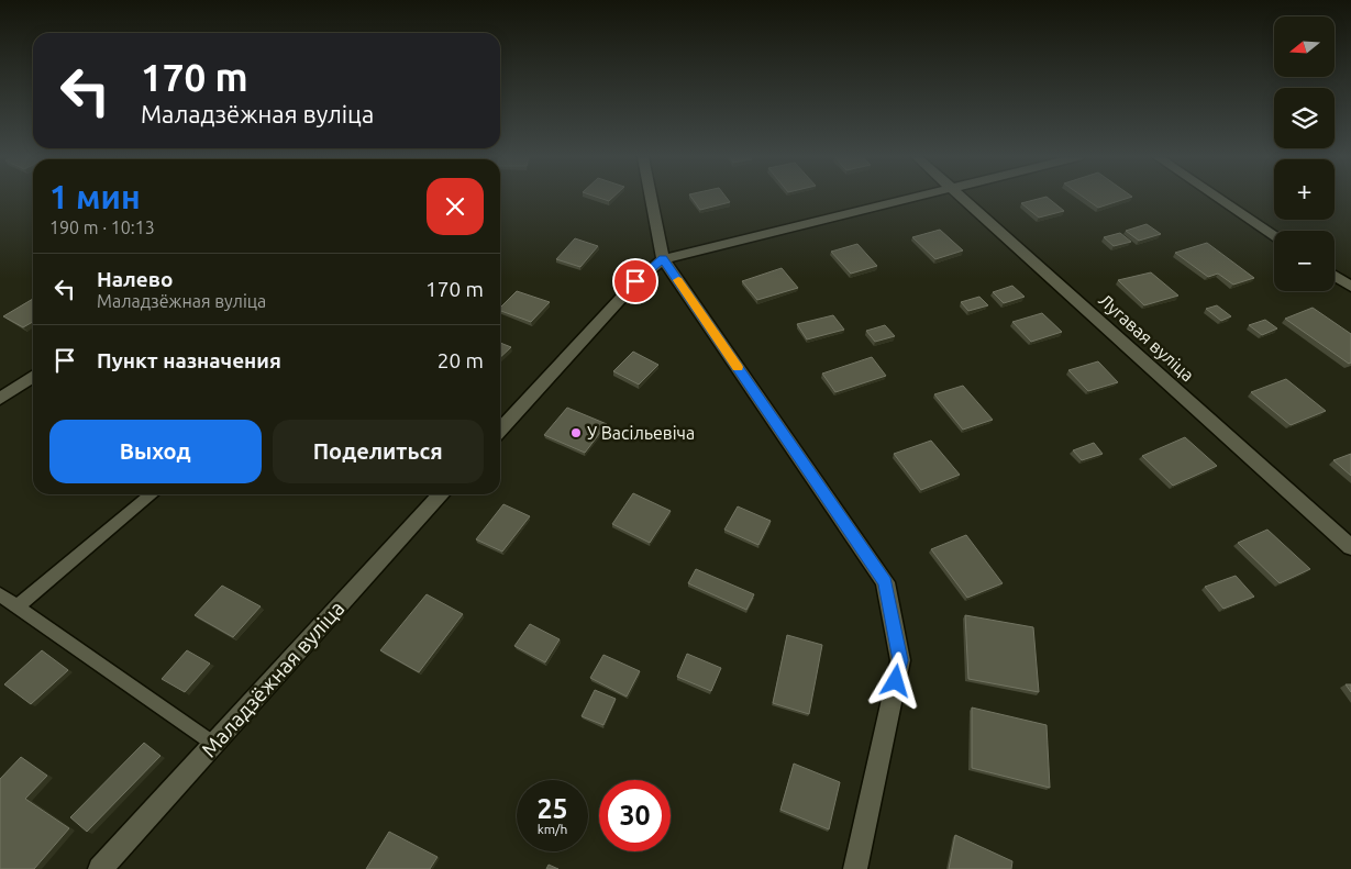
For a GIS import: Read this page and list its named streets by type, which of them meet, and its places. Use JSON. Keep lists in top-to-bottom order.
{
  "streets": {
    "street": ["Лугавая вуліца", "Маладзёжная вуліца"]
  },
  "places": ["У Васільевіча"],
  "north": "left",
  "page": {
    "map_buttons": ["+", "−"],
    "turn": ["170 m", "Маладзёжная вуліца"],
    "heading": ["1 мин", "190 m · 10:13"],
    "list": [
      {
        "name": "Налево",
        "note": "Маладзёжная вуліца",
        "value": "170 m"
      },
      {
        "name": "Пункт назначения",
        "value": "20 m"
      }
    ],
    "buttons": ["Выход", "Поделиться"],
    "speed": "25 km/h",
    "limit": "30"
  }
}
